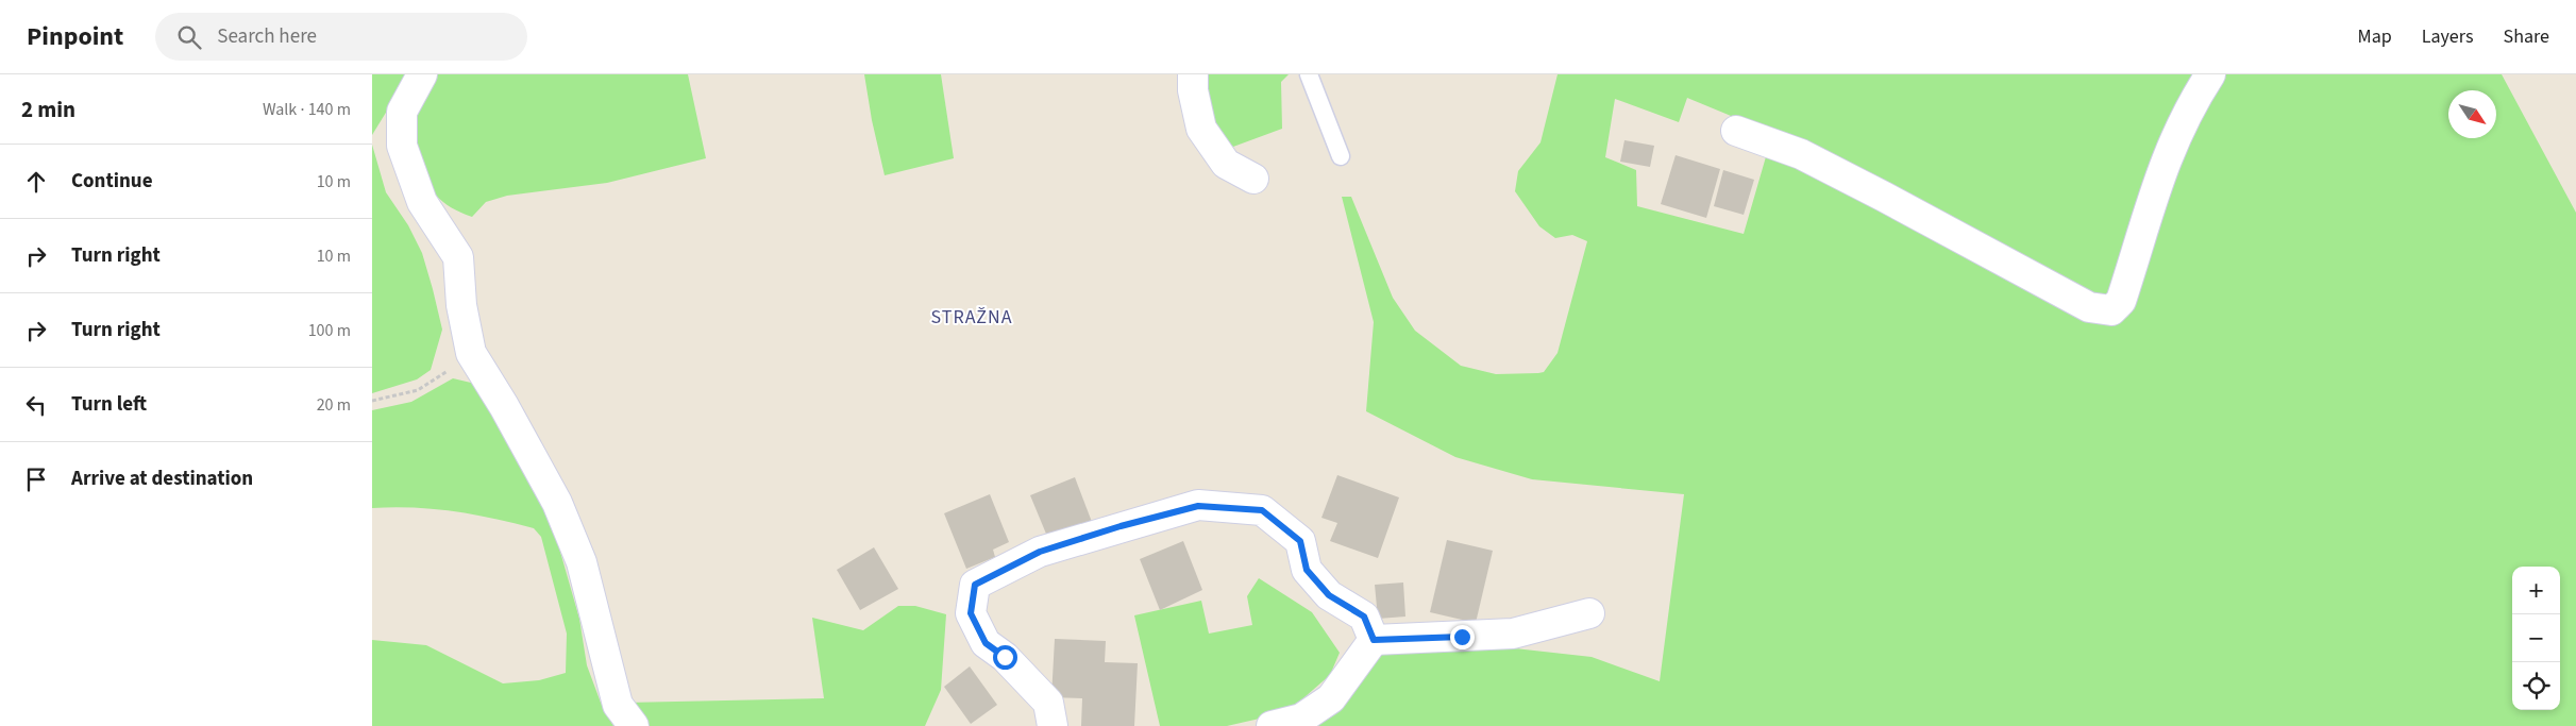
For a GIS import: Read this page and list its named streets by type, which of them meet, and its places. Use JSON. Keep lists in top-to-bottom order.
{
  "districts": ["STRAŽNA"],
  "north": "bottom right",
  "page": {
    "header": "Pinpoint",
    "search": "Search here",
    "nav": ["Map", "Layers", "Share"],
    "heading": ["2 min", "Walk · 140 m"],
    "list": [
      ["Continue", "10 m"],
      ["Turn right", "10 m"],
      ["Turn right", "100 m"],
      ["Turn left", "20 m"],
      "Arrive at destination"
    ],
    "map_buttons": ["+", "−"]
  }
}
